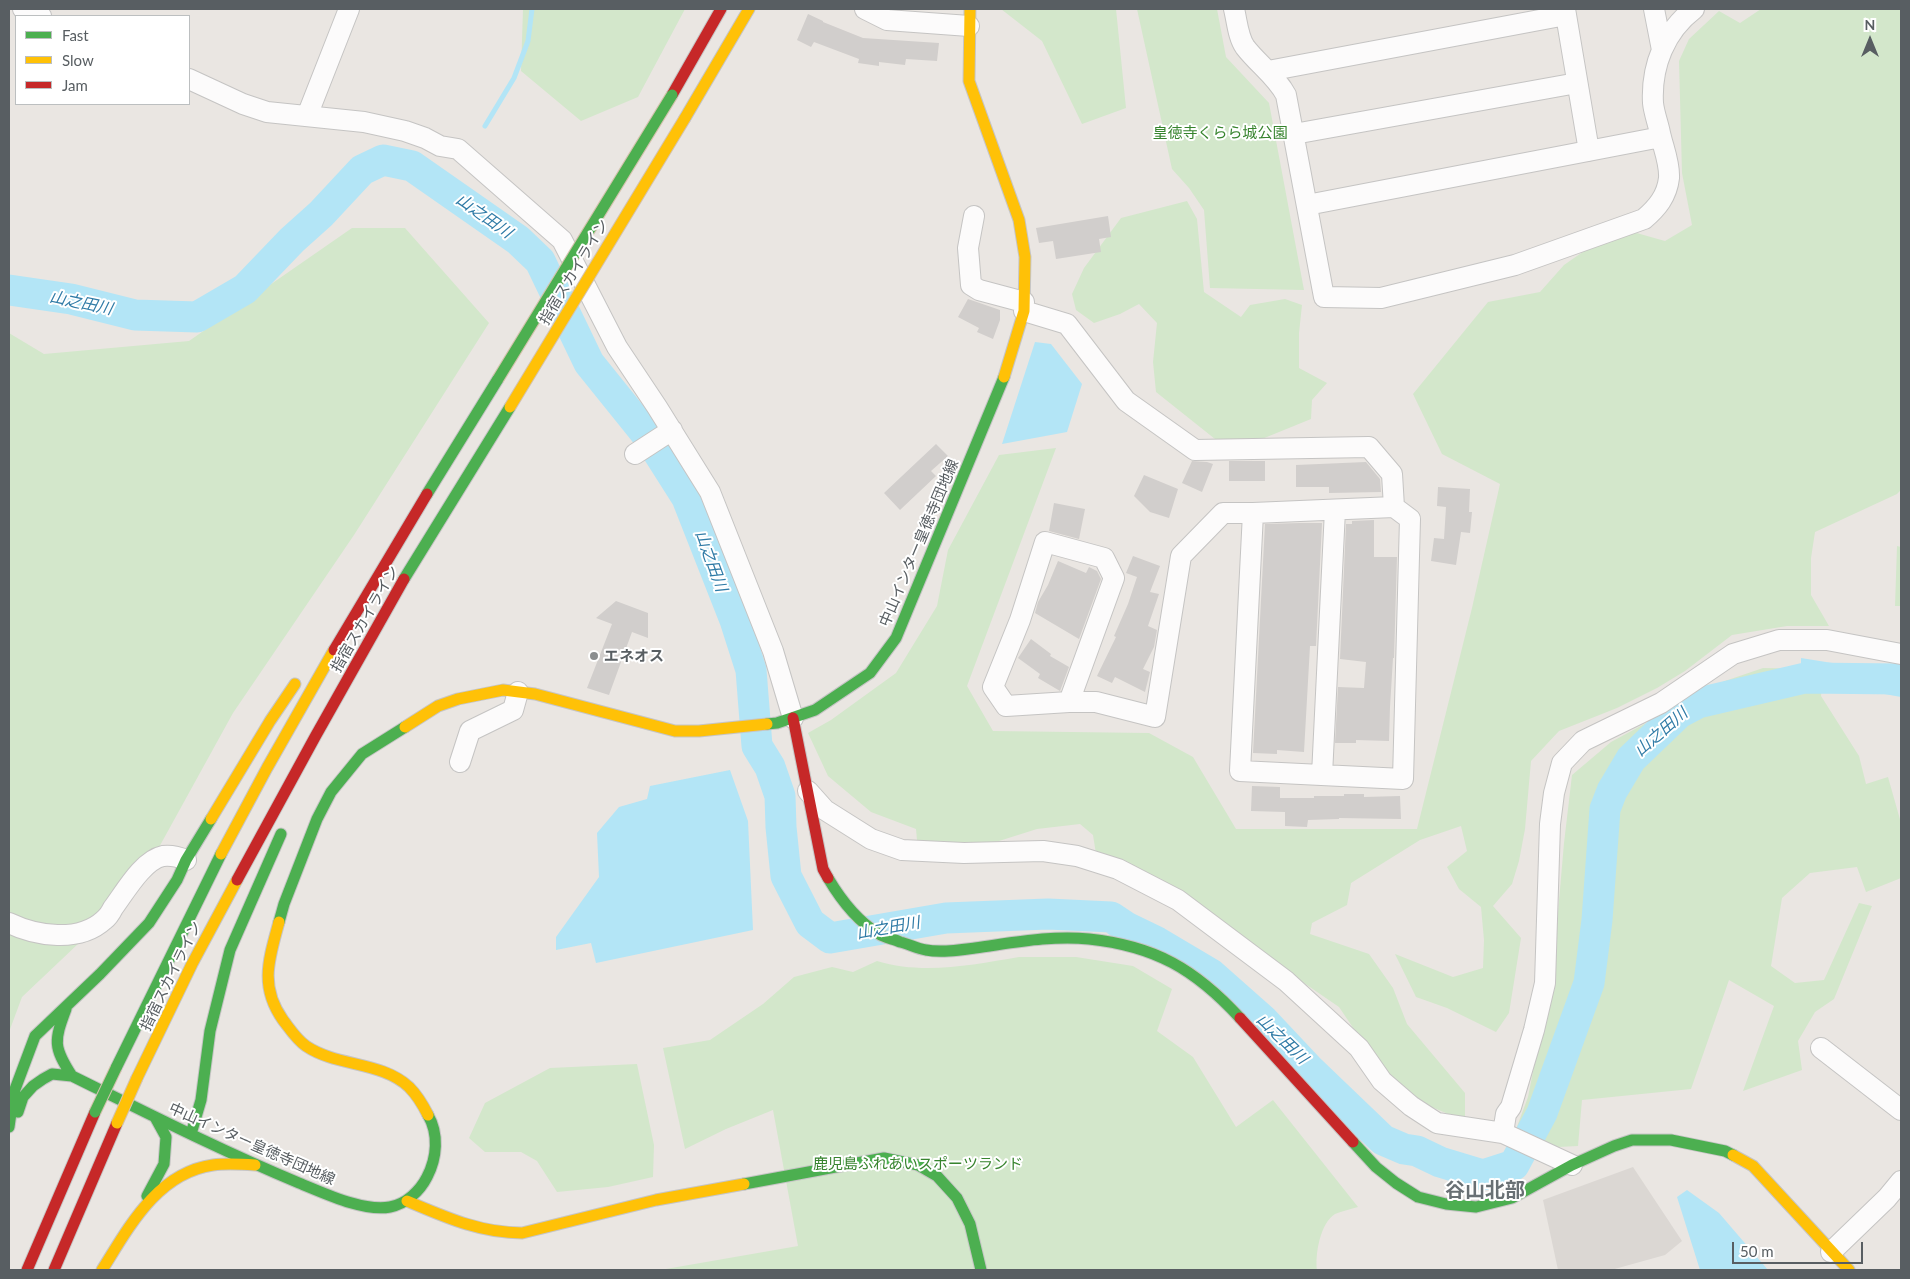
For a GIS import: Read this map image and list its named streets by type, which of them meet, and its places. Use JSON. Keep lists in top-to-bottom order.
{
  "streets": {
    "main road": ["指宿スカイライン", "中山インター皇徳寺団地線"]
  },
  "districts": ["谷山北部"],
  "water": ["山之田川"],
  "parks": ["皇徳寺くらら城公園", "鹿児島ふれあいスポーツランド"],
  "places": ["エネオス"],
  "legend": ["Fast", "Slow", "Jam"],
  "scale_bar": "50 m",
  "north": "top"
}
